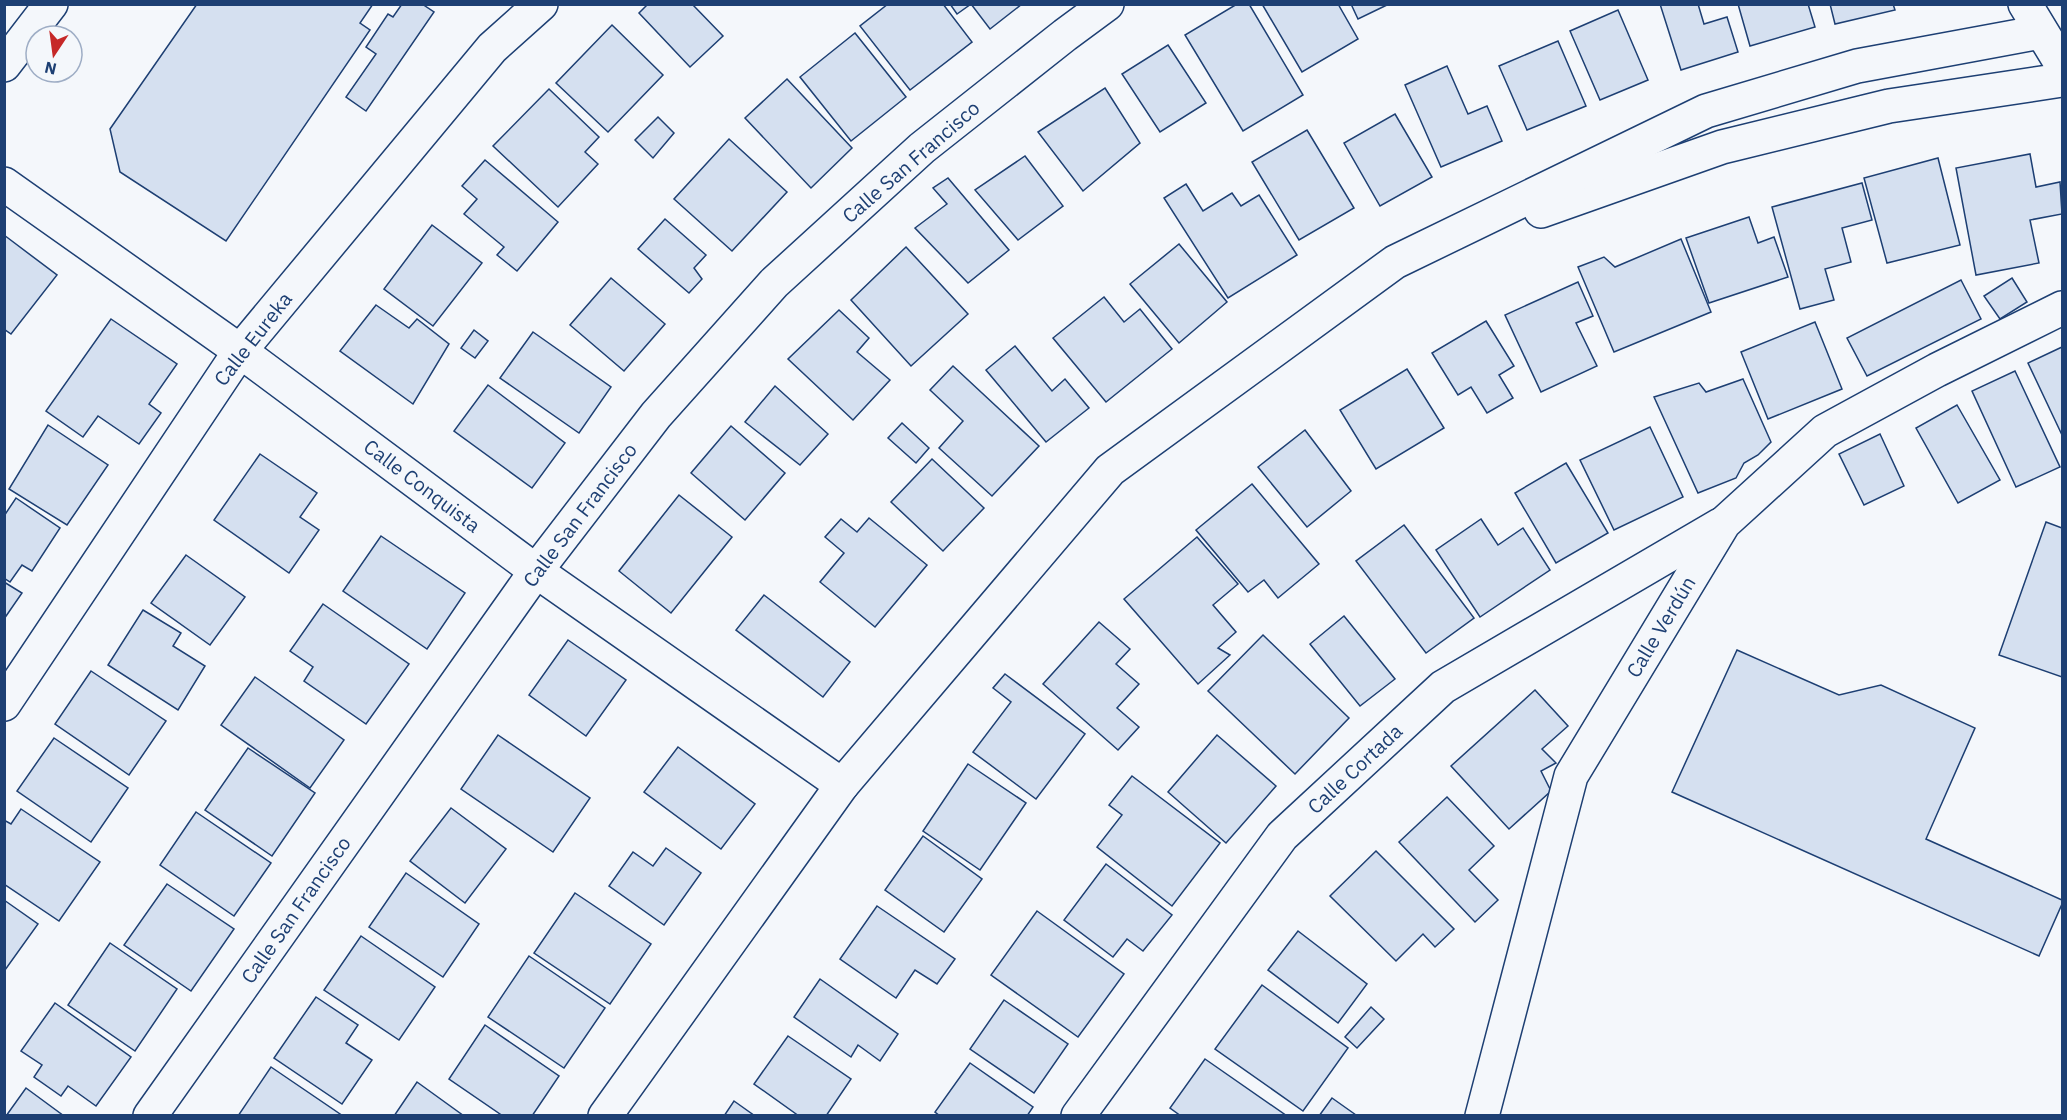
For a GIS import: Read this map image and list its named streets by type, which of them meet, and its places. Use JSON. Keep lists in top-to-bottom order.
{
  "streets": {
    "street": [
      "Calle San Francisco",
      "Calle Eureka",
      "Calle Conquista",
      "Calle Verdún",
      "Calle Cortada"
    ]
  },
  "crossings": [
    ["Calle San Francisco", "Calle Conquista"],
    ["Calle Eureka", "Calle Conquista"],
    ["Calle Verdún", "Calle Cortada"]
  ],
  "north": "bottom"
}
